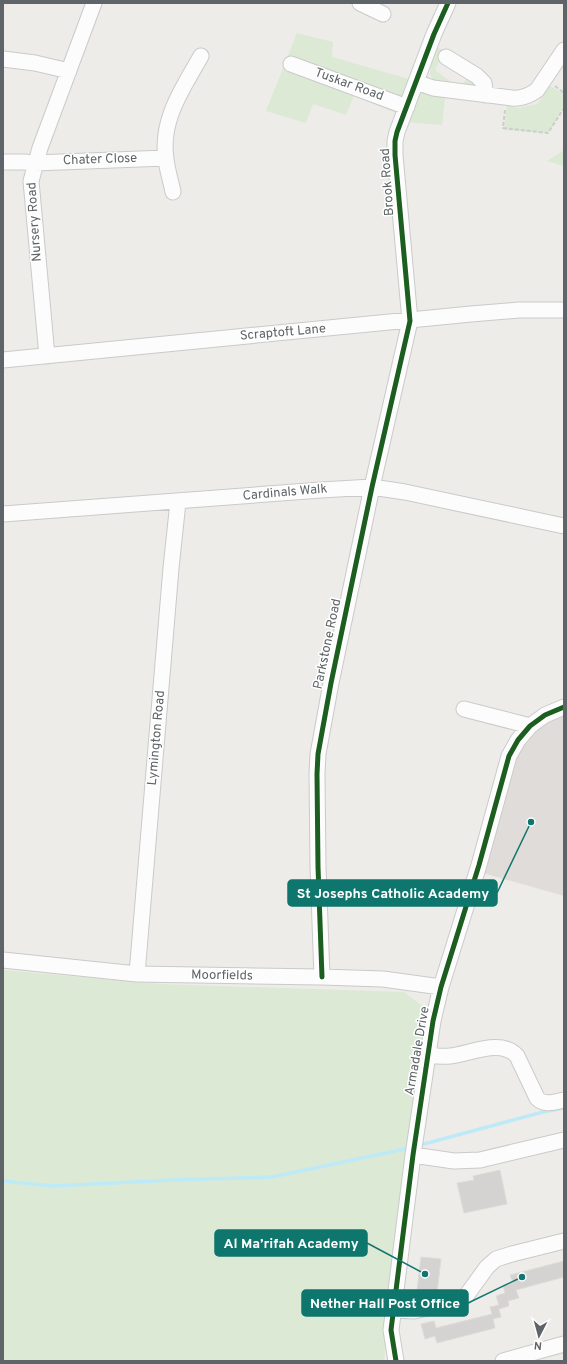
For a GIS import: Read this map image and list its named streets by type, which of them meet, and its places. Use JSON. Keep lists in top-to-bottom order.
{
  "streets": {
    "street": [
      "Tuskar Road",
      "Chater Close",
      "Brook Road",
      "Nursery Road",
      "Scraptoft Lane",
      "Cardinals Walk",
      "Parkstone Road",
      "Lymington Road",
      "Moorfields",
      "Armadale Drive"
    ]
  },
  "crossings": [
    ["Tuskar Road", "Brook Road"],
    ["Chater Close", "Nursery Road"],
    ["Brook Road", "Scraptoft Lane"],
    ["Brook Road", "Parkstone Road"],
    ["Nursery Road", "Scraptoft Lane"],
    ["Scraptoft Lane", "Parkstone Road"],
    ["Cardinals Walk", "Parkstone Road"],
    ["Cardinals Walk", "Lymington Road"],
    ["Parkstone Road", "Moorfields"],
    ["Lymington Road", "Moorfields"],
    ["Moorfields", "Armadale Drive"]
  ],
  "places": ["St Josephs Catholic Academy", "Al Ma’rifah Academy", "Nether Hall Post Office"],
  "north": "bottom"
}
